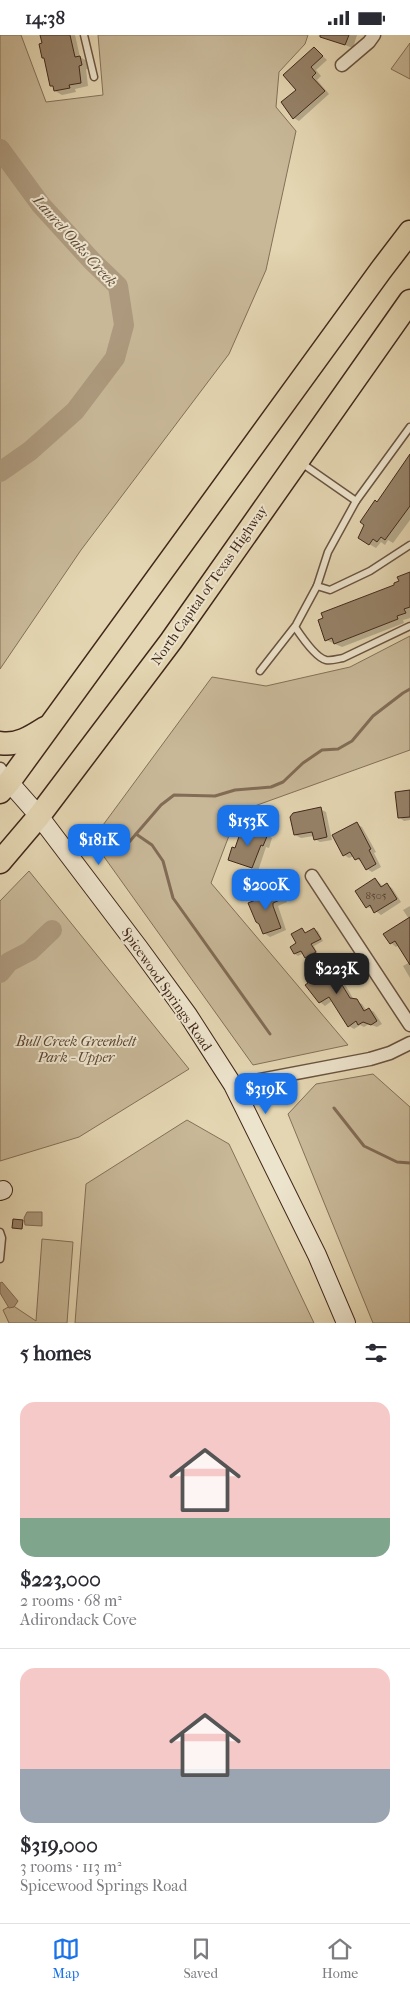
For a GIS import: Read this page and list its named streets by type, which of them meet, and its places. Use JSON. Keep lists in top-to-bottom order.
{
  "streets": {
    "highway": ["North Capital of Texas Highway"],
    "main road": ["Spicewood Springs Road"]
  },
  "crossings": [
    ["North Capital of Texas Highway", "Spicewood Springs Road"]
  ],
  "water": ["Laurel Oaks Creek"],
  "parks": ["Bull Creek Greenbelt Park - Upper"],
  "house_numbers": ["8505"],
  "page": {
    "status": "14:38",
    "price": [
      "$153K",
      "$181K",
      "$200K",
      "$223K",
      "$319K"
    ],
    "heading": "5 homes",
    "list": [
      {
        "name": "$223,000",
        "note": "2 rooms · 68 m² · Adirondack Cove"
      },
      {
        "name": "$319,000",
        "note": "3 rooms · 113 m² · Spicewood Springs Road"
      }
    ],
    "tabs": ["Map", "Saved", "Home"]
  }
}
